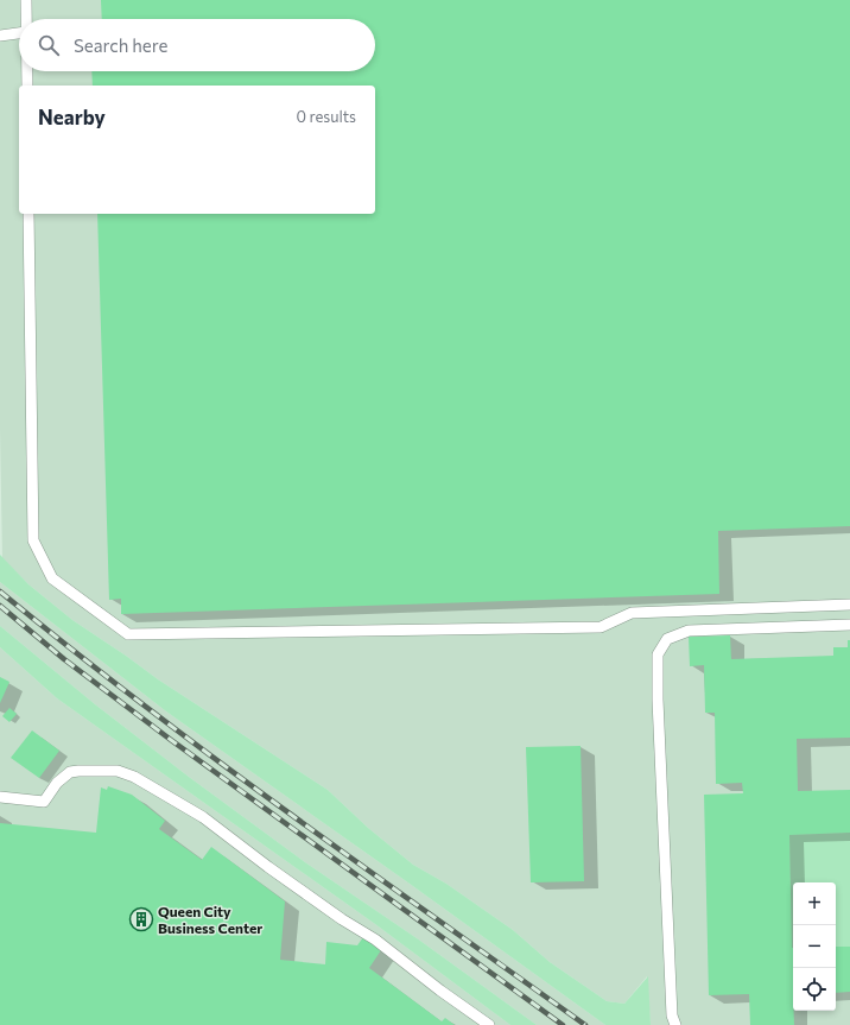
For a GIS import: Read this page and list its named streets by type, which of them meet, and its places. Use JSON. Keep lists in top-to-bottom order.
{
  "places": {
    "building": ["Queen City Business Center"]
  },
  "page": {
    "search": "Search here",
    "heading": ["Nearby", "0 results"],
    "map_buttons": ["+", "−"]
  }
}
